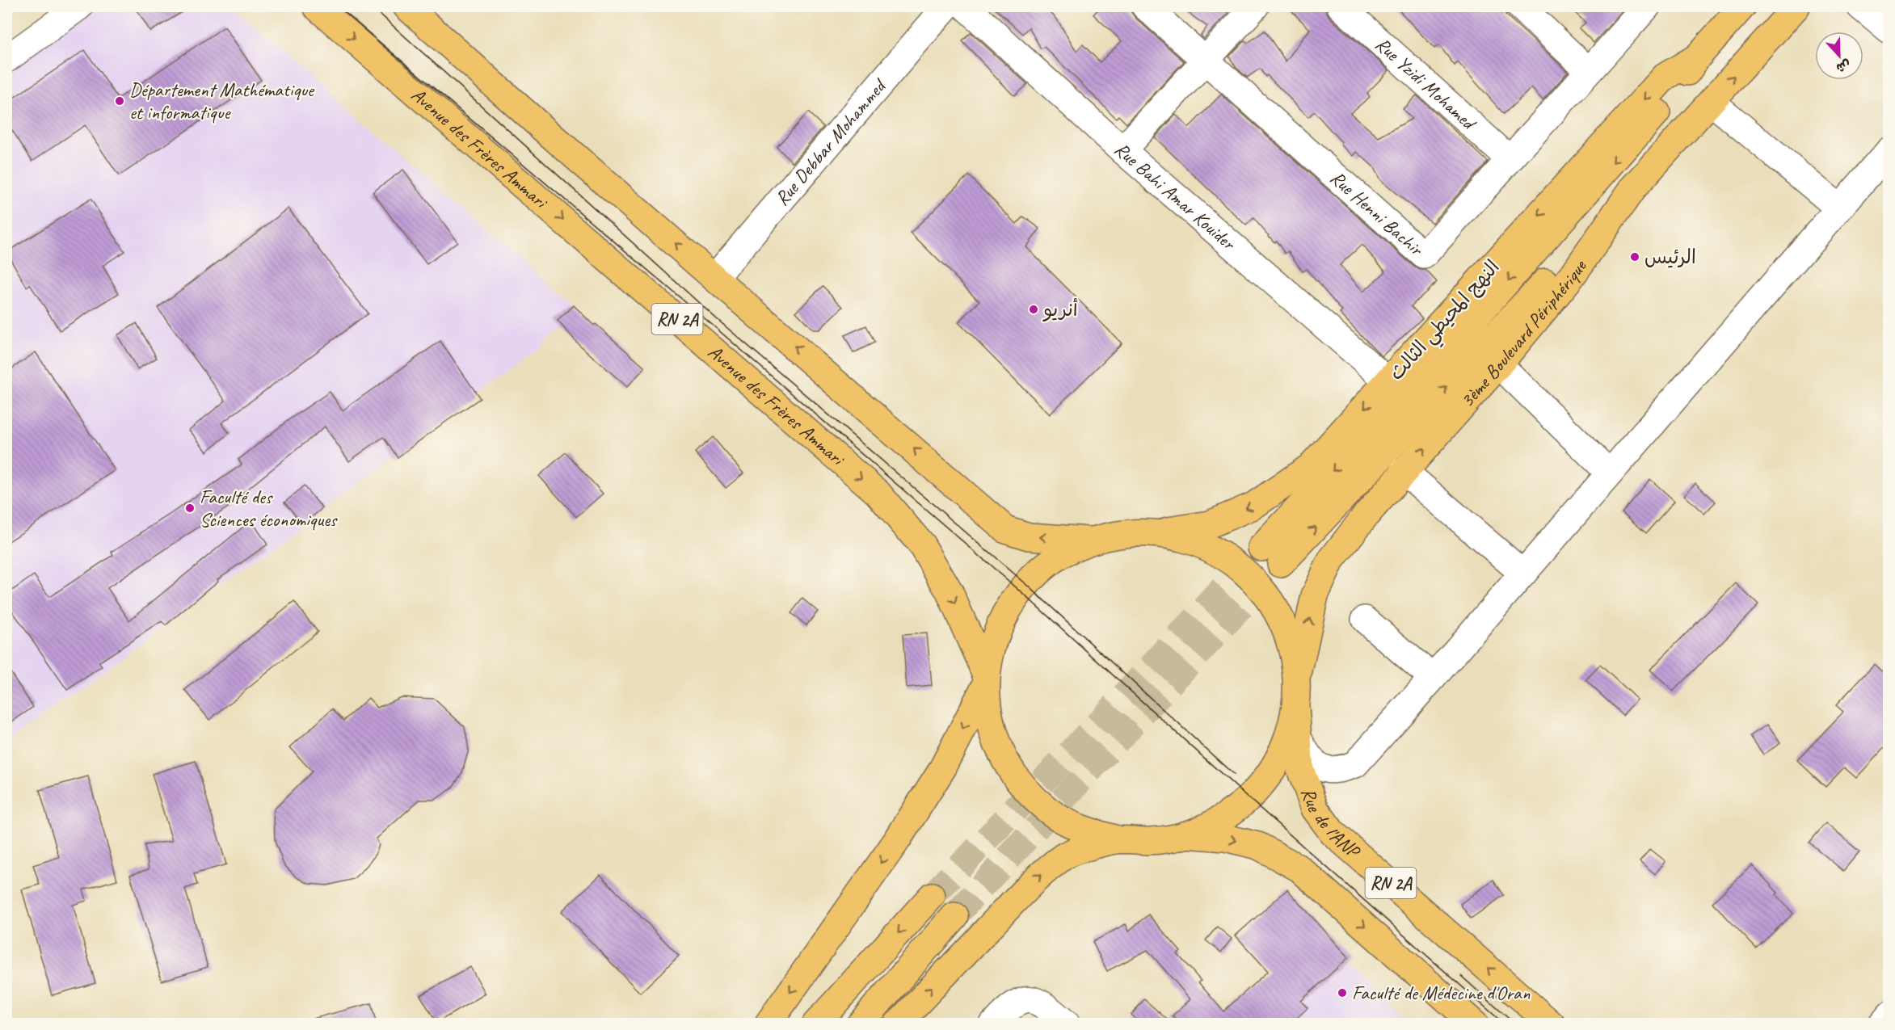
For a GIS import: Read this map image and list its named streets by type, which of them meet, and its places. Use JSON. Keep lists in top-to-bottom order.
{
  "streets": {
    "main road": [
      "Avenue des Frères Ammari",
      "RN 2A",
      "النهج المحيطي الثالث",
      "3ème Boulevard Périphérique",
      "Rue de l'ANP"
    ],
    "street": [
      "Rue Yzidi Mohamed",
      "Rue Debbar Mohammed",
      "Rue Bahi Amar Kouider",
      "Rue Henni Bachir"
    ]
  },
  "crossings": [
    ["Rue Yzidi Mohamed", "Rue Henni Bachir"],
    ["Rue Debbar Mohammed", "RN 2A"],
    ["Rue Bahi Amar Kouider", "النهج المحيطي الثالث"],
    ["RN 2A", "3ème Boulevard Périphérique"],
    ["3ème Boulevard Périphérique", "Rue de l'ANP"]
  ],
  "one_way": ["النهج المحيطي الثالث", "3ème Boulevard Périphérique"],
  "places": [
    "Département Mathématique et informatique",
    "الرئيس",
    "أنريو",
    "Faculté des Sciences économiques",
    "Faculté de Médecine d'Oran"
  ],
  "north": "bottom"
}
